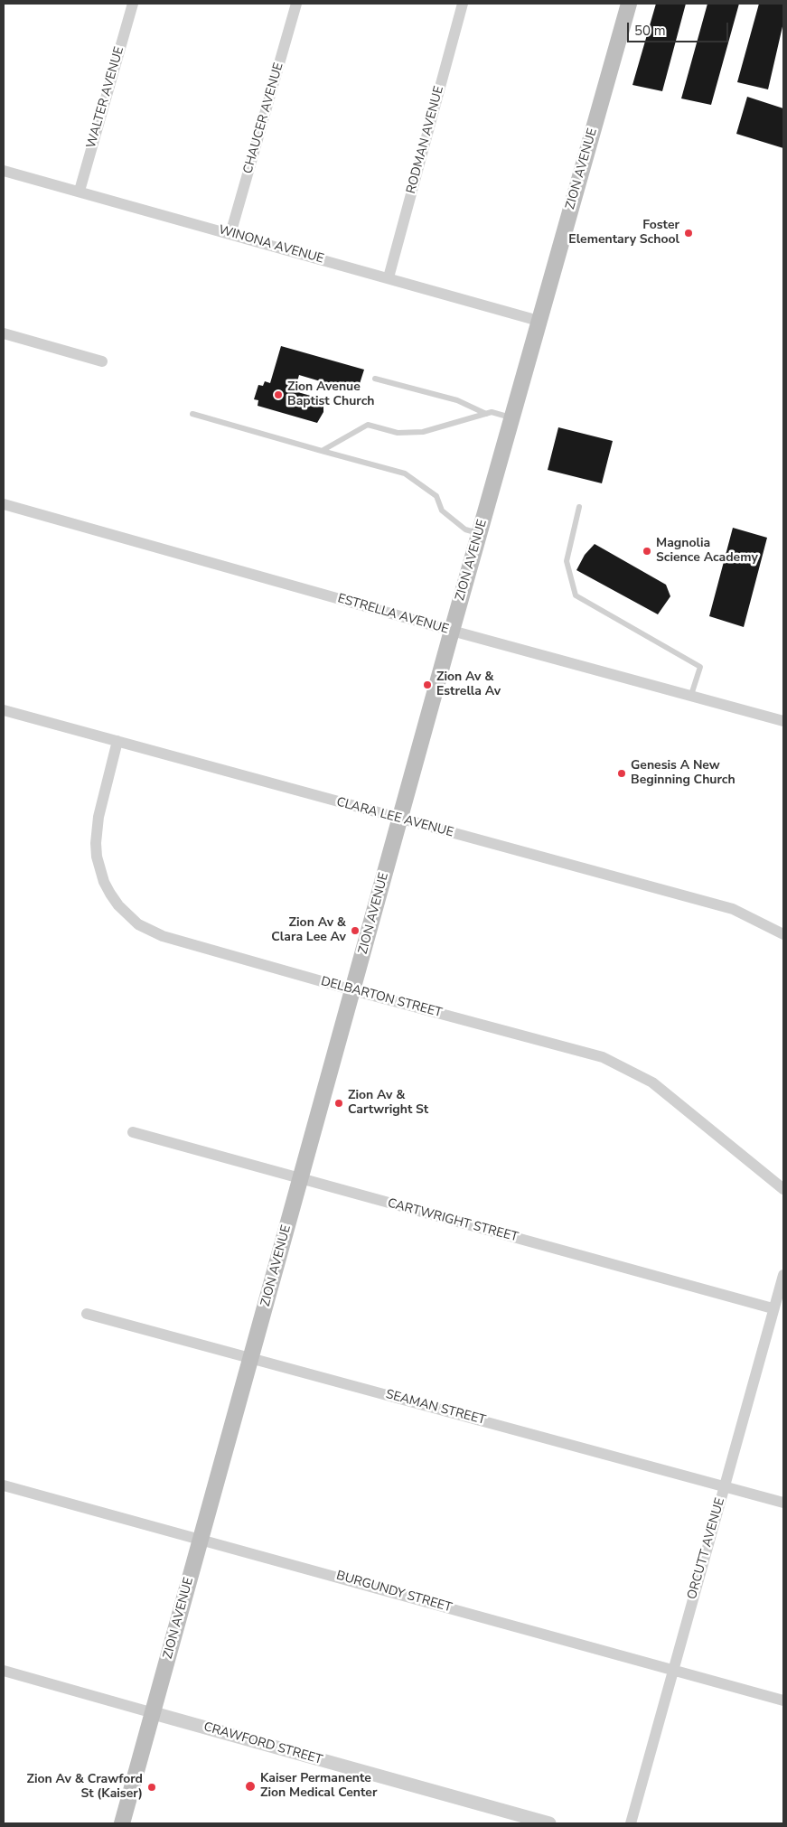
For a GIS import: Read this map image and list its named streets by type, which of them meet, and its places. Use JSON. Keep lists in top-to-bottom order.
{
  "streets": {
    "main road": ["ZION AVENUE"],
    "street": [
      "WALTER AVENUE",
      "CHAUCER AVENUE",
      "RODMAN AVENUE",
      "WINONA AVENUE",
      "ESTRELLA AVENUE",
      "CLARA LEE AVENUE",
      "DELBARTON STREET",
      "CARTWRIGHT STREET",
      "SEAMAN STREET",
      "ORCUTT AVENUE",
      "BURGUNDY STREET",
      "CRAWFORD STREET"
    ]
  },
  "crossings": [
    ["WALTER AVENUE", "WINONA AVENUE"],
    ["CHAUCER AVENUE", "WINONA AVENUE"],
    ["RODMAN AVENUE", "WINONA AVENUE"],
    ["ZION AVENUE", "WINONA AVENUE"],
    ["ZION AVENUE", "ESTRELLA AVENUE"],
    ["ZION AVENUE", "CLARA LEE AVENUE"],
    ["ZION AVENUE", "DELBARTON STREET"],
    ["ZION AVENUE", "CARTWRIGHT STREET"],
    ["ZION AVENUE", "SEAMAN STREET"],
    ["ZION AVENUE", "BURGUNDY STREET"],
    ["ZION AVENUE", "CRAWFORD STREET"],
    ["CLARA LEE AVENUE", "DELBARTON STREET"],
    ["CARTWRIGHT STREET", "ORCUTT AVENUE"],
    ["SEAMAN STREET", "ORCUTT AVENUE"],
    ["ORCUTT AVENUE", "BURGUNDY STREET"]
  ],
  "places": [
    "Foster Elementary School",
    "Zion Avenue Baptist Church",
    "Magnolia Science Academy",
    "Zion Av & Estrella Av",
    "Genesis A New Beginning Church",
    "Zion Av & Clara Lee Av",
    "Zion Av & Cartwright St",
    "Kaiser Permanente Zion Medical Center",
    "Zion Av & Crawford St (Kaiser)"
  ],
  "scale_bar": "50 m"
}
